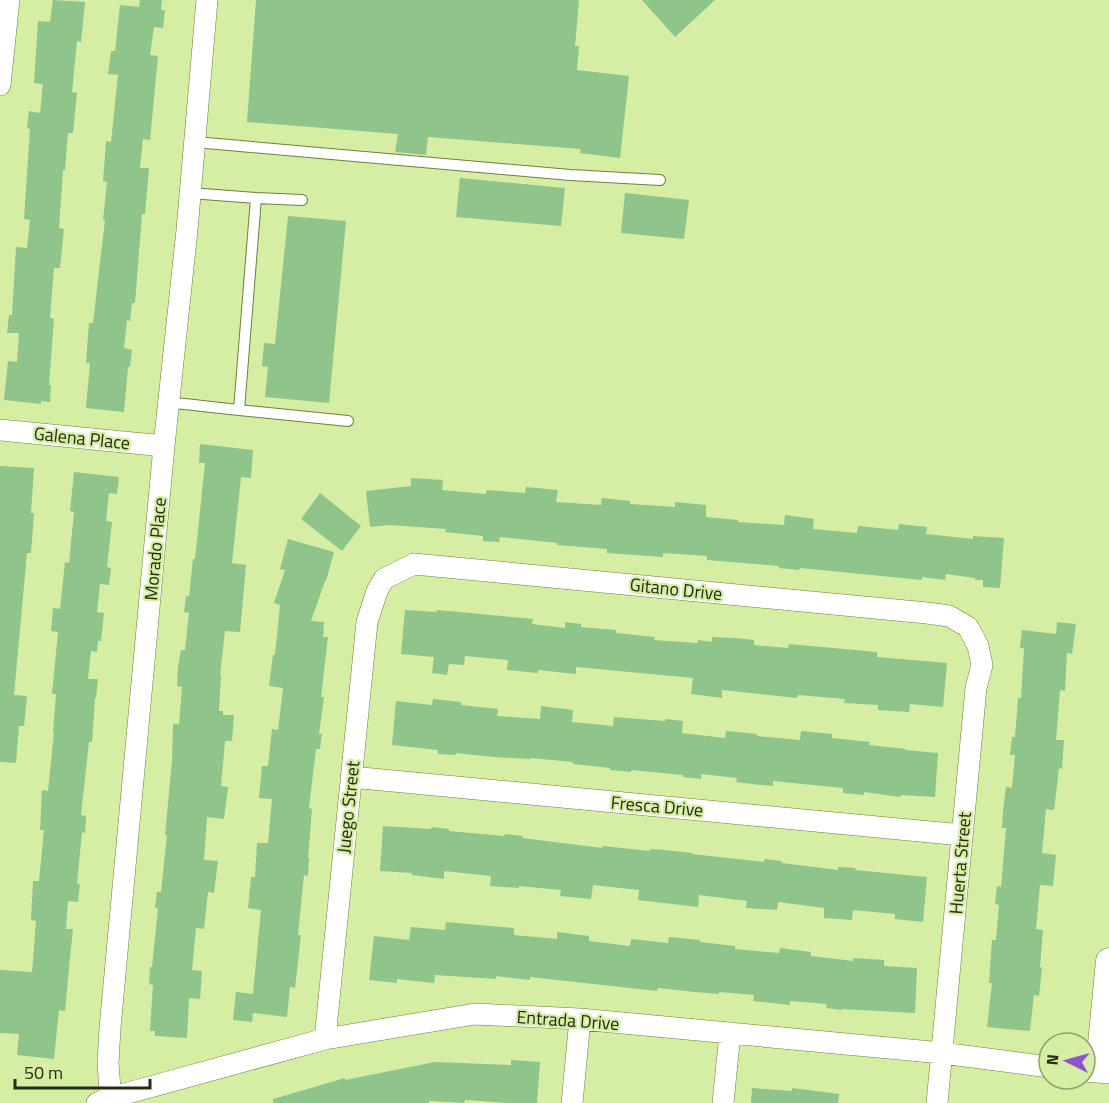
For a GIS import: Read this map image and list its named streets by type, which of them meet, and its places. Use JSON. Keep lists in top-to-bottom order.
{
  "streets": {
    "street": [
      "Galena Place",
      "Morado Place",
      "Gitano Drive",
      "Fresca Drive",
      "Juego Street",
      "Huerta Street",
      "Entrada Drive"
    ]
  },
  "crossings": [
    ["Galena Place", "Morado Place"],
    ["Morado Place", "Entrada Drive"],
    ["Gitano Drive", "Juego Street"],
    ["Gitano Drive", "Huerta Street"],
    ["Fresca Drive", "Juego Street"],
    ["Fresca Drive", "Huerta Street"],
    ["Juego Street", "Entrada Drive"],
    ["Huerta Street", "Entrada Drive"]
  ],
  "scale_bar": "50 m",
  "north": "left"
}
